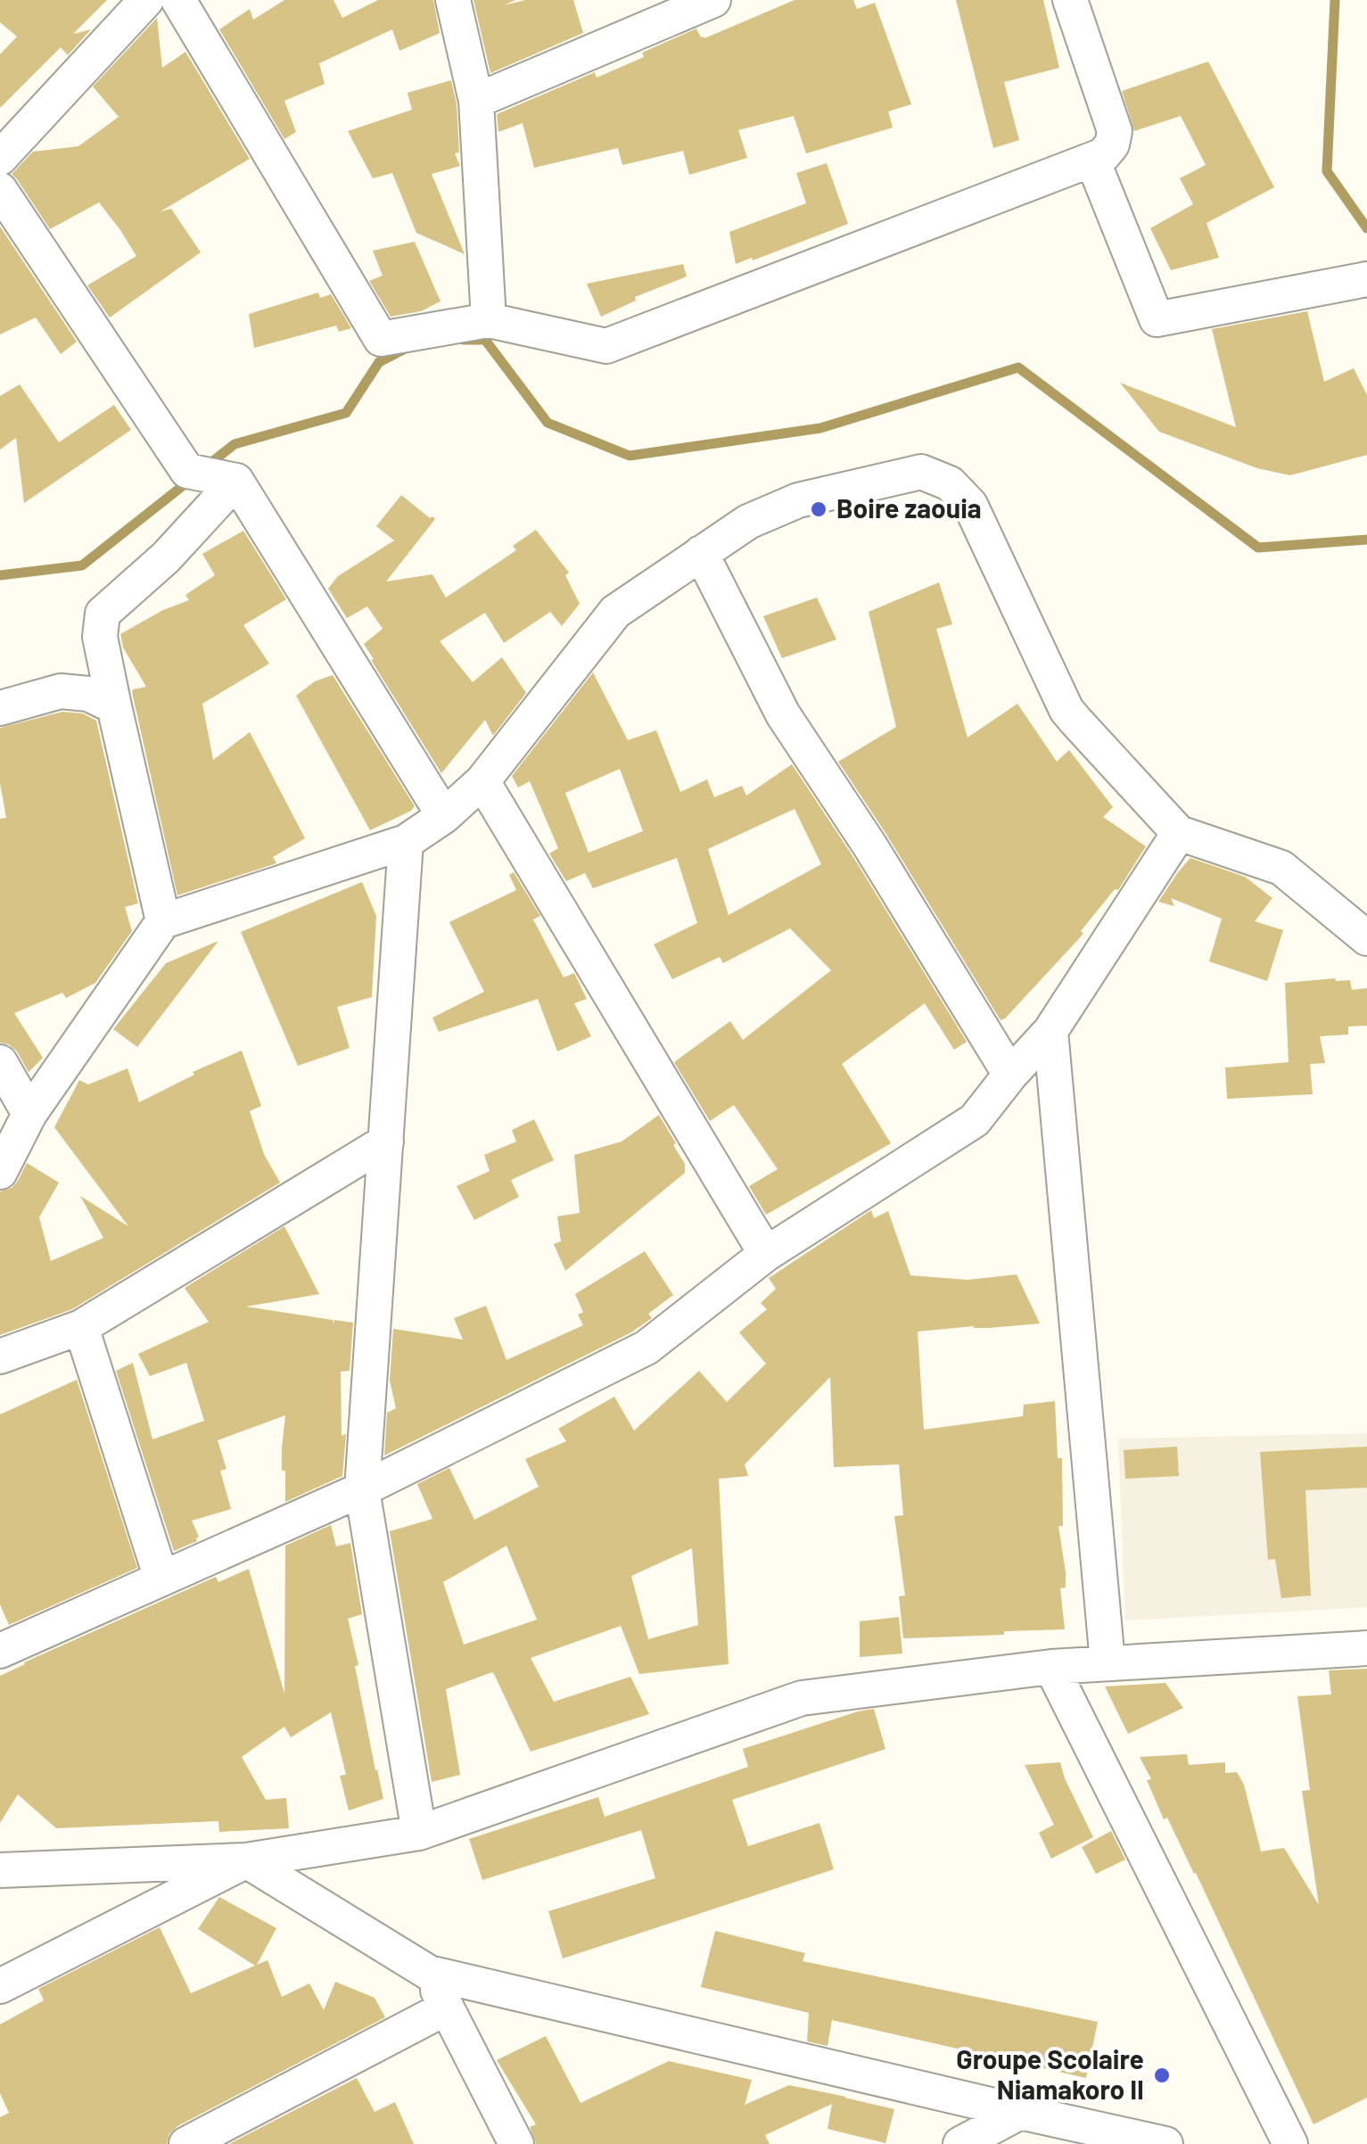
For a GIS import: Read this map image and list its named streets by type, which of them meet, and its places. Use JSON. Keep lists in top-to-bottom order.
{
  "places": ["Boire zaouia", "Groupe Scolaire Niamakoro II"]
}
